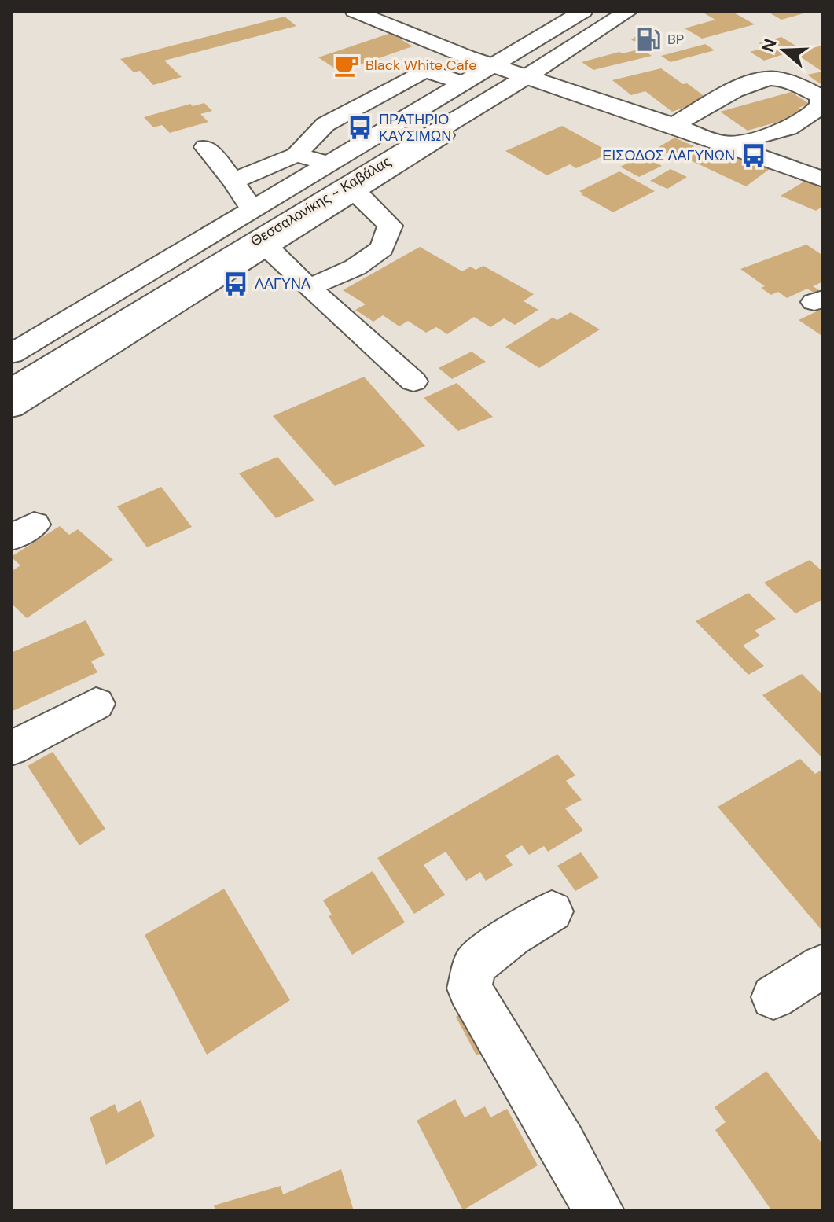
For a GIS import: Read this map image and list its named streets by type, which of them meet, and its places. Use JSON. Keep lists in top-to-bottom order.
{
  "streets": {
    "street": ["Θεσσαλονίκης - Καβάλας"]
  },
  "places": {
    "fuel station": ["BP"],
    "cafe": ["Black White Cafe"],
    "bus stop": ["ΠΡΑΤΗΡΙΟ ΚΑΥΣΙΜΩΝ", "ΕΙΣΟΔΟΣ ΛΑΓΥΝΩΝ", "ΛΑΓΥΝΑ"]
  },
  "north": "left"
}
